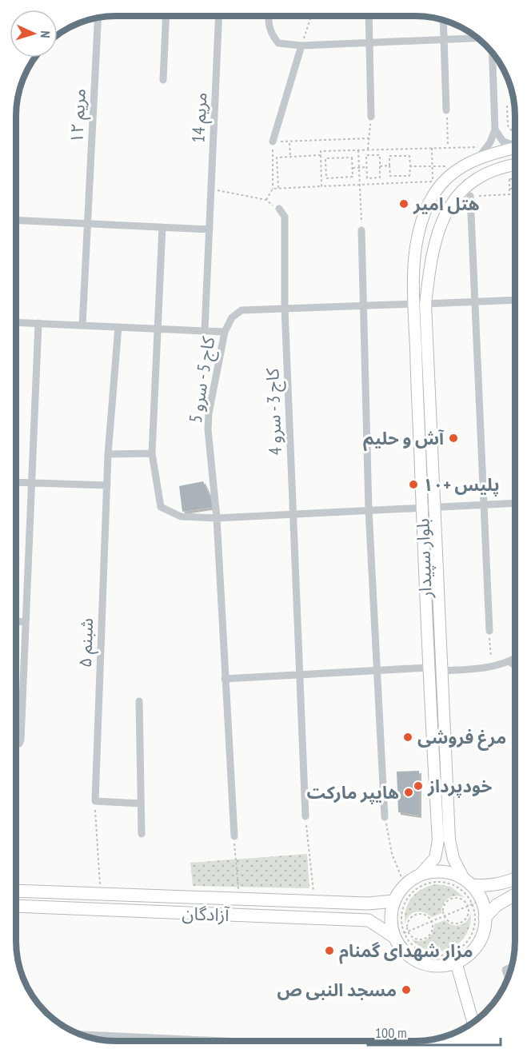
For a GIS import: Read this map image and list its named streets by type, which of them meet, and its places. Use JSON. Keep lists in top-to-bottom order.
{
  "streets": {
    "main road": ["آزادگان"],
    "street": [
      "مریم ۱۲",
      "مریم 14",
      "کاج 5 - سرو 5",
      "کاج 3 - سرو 4",
      "بلوار سپیدار",
      "شبنم ۵"
    ]
  },
  "crossings": [
    ["کاج 5 - سرو 5", "کاج 3 - سرو 4"]
  ],
  "places": [
    "هتل امیر",
    "آش و حلیم",
    "پلیس +۱۰",
    "مرغ فروشی",
    "خودپرداز",
    "هایپر مارکت",
    "مزار شهدای گمنام",
    "مسجد النبی ص"
  ],
  "scale_bar": "100 m",
  "north": "right"
}
